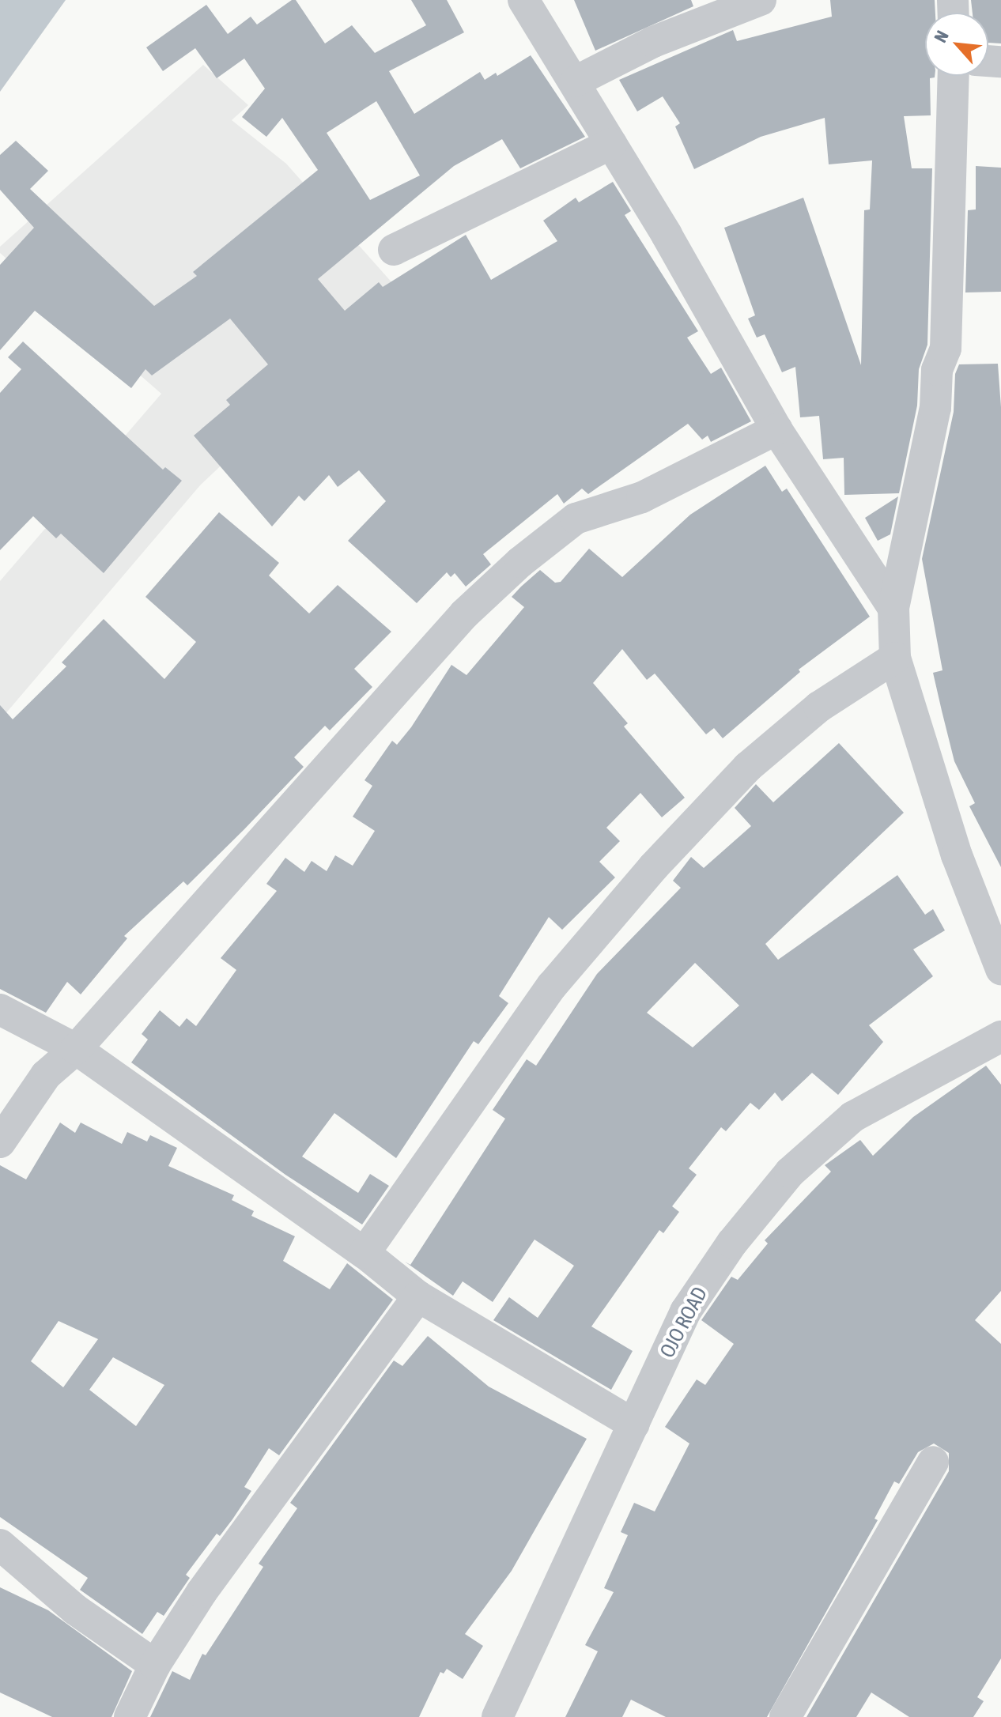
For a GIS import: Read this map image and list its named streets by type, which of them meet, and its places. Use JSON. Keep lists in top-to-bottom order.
{
  "streets": {
    "street": ["OJO ROAD"]
  },
  "north": "top left"
}
